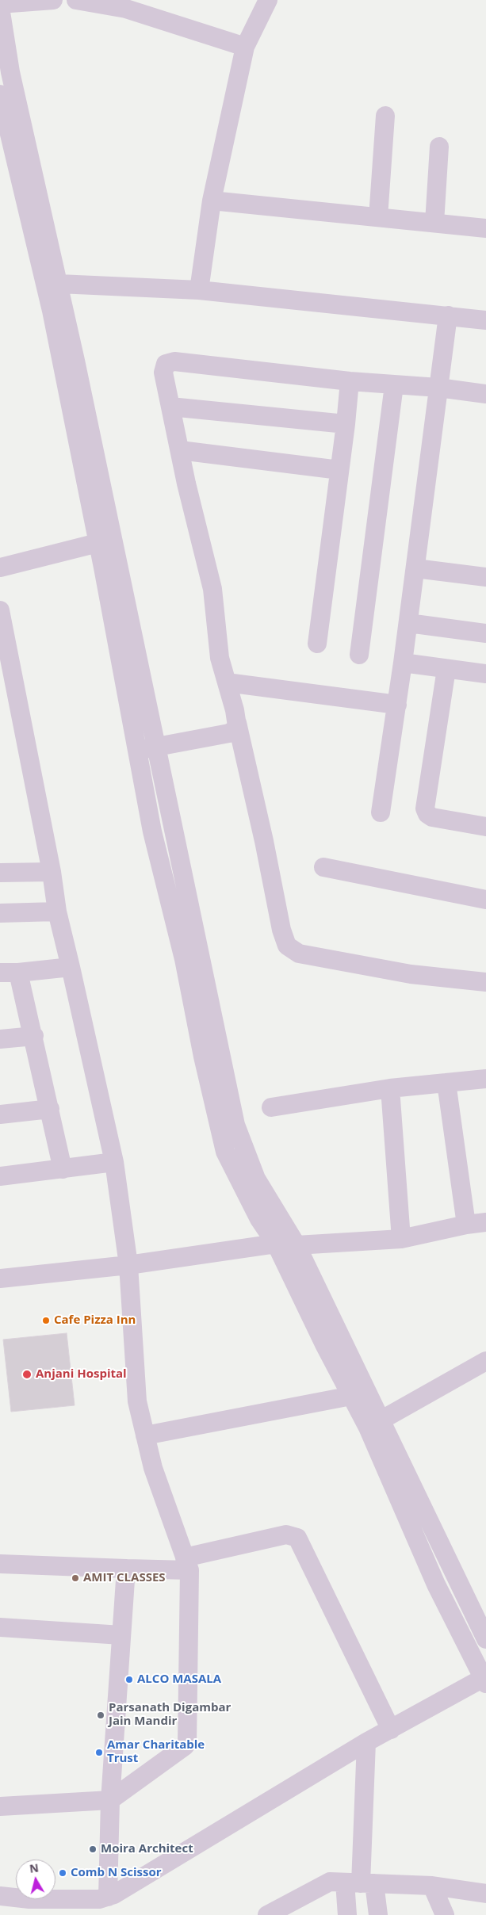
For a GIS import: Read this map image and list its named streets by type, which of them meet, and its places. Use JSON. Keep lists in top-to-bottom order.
{
  "places": [
    "Cafe Pizza Inn",
    "Anjani Hospital",
    "AMIT CLASSES",
    "ALCO MASALA",
    "Parsanath Digambar Jain Mandir",
    "Amar Charitable Trust",
    "Moira Architect",
    "Comb N Scissor"
  ],
  "north": "top"
}
